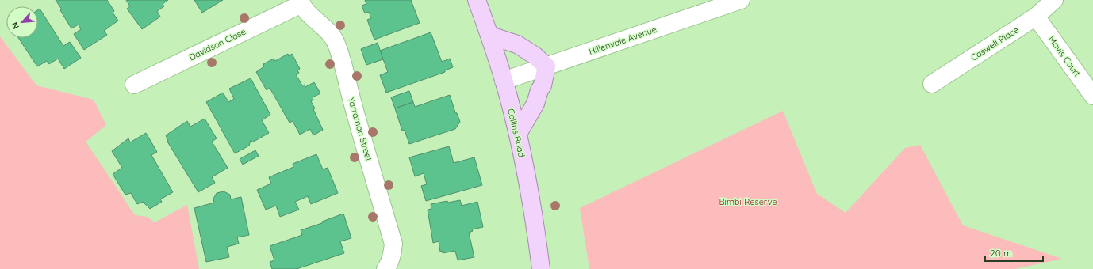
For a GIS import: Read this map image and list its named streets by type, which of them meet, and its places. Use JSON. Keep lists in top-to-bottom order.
{
  "streets": {
    "main road": ["Collins Road"],
    "street": [
      "Hillenvale Avenue",
      "Caswell Place",
      "Davidson Close",
      "Mavis Court",
      "Yarraman Street"
    ]
  },
  "crossings": [
    ["Hillenvale Avenue", "Collins Road"],
    ["Caswell Place", "Mavis Court"],
    ["Davidson Close", "Yarraman Street"]
  ],
  "parks": ["Bimbi Reserve"],
  "scale_bar": "20 m",
  "north": "bottom left"
}
